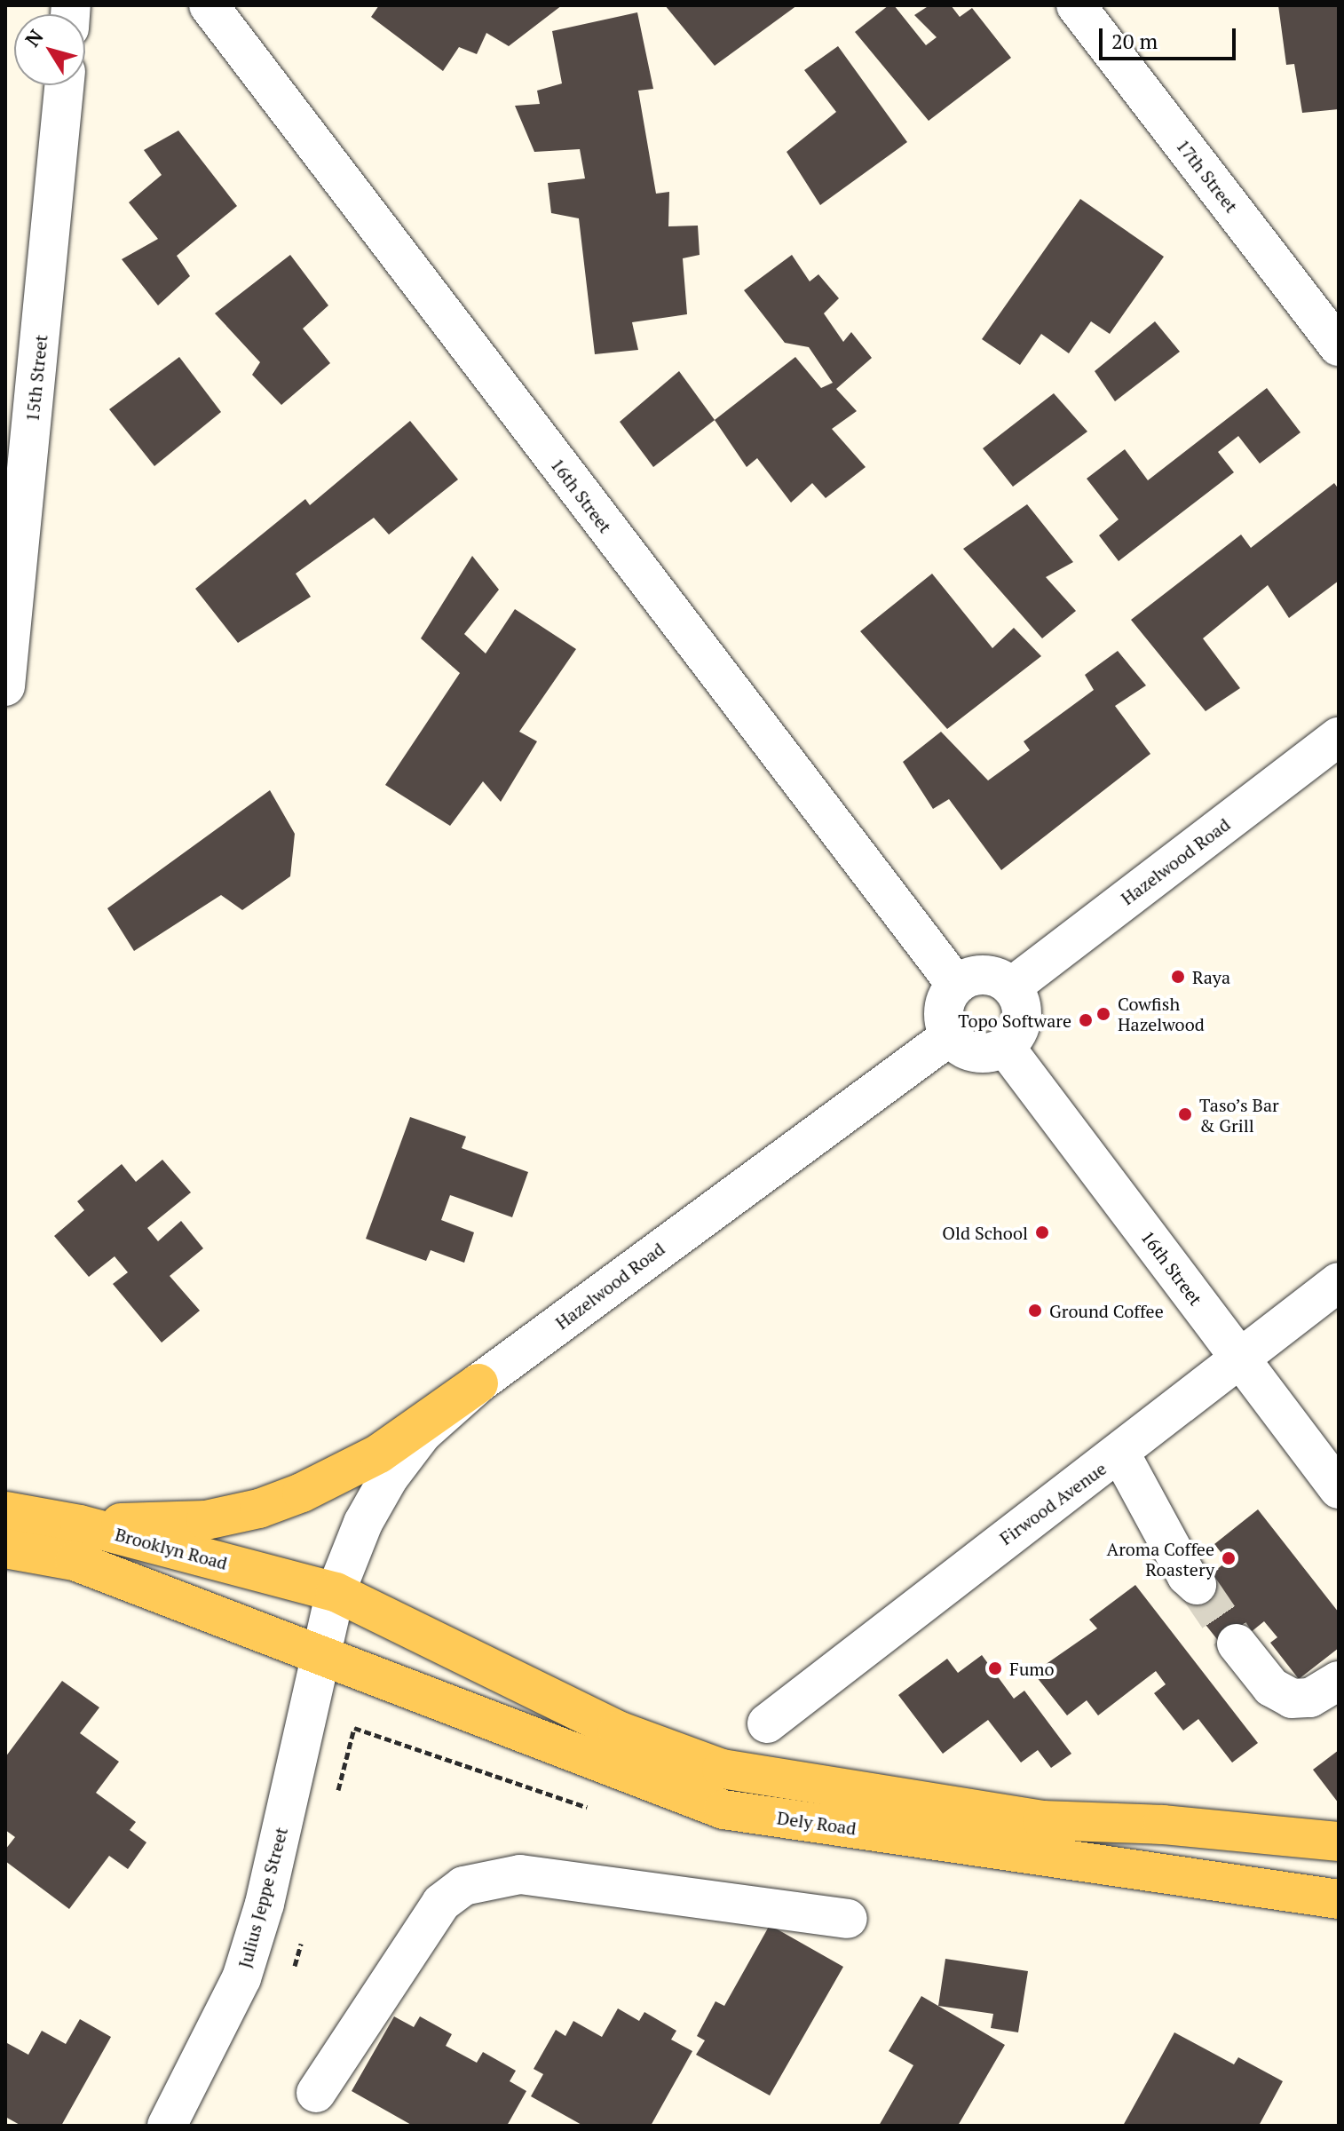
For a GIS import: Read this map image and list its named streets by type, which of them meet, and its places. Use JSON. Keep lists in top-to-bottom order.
{
  "streets": {
    "main road": ["Brooklyn Road", "Dely Road"],
    "street": [
      "17th Street",
      "15th Street",
      "16th Street",
      "Hazelwood Road",
      "Firwood Avenue",
      "Julius Jeppe Street"
    ]
  },
  "crossings": [
    ["16th Street", "Hazelwood Road"],
    ["16th Street", "Firwood Avenue"],
    ["Hazelwood Road", "Brooklyn Road"],
    ["Hazelwood Road", "Dely Road"],
    ["Hazelwood Road", "Julius Jeppe Street"],
    ["Brooklyn Road", "Dely Road"],
    ["Brooklyn Road", "Julius Jeppe Street"],
    ["Dely Road", "Julius Jeppe Street"]
  ],
  "places": [
    "Raya",
    "Cowfish Hazelwood",
    "Topo Software",
    "Taso’s Bar & Grill",
    "Old School",
    "Ground Coffee",
    "Aroma Coffee Roastery",
    "Fumo"
  ],
  "scale_bar": "20 m",
  "north": "top left"
}
